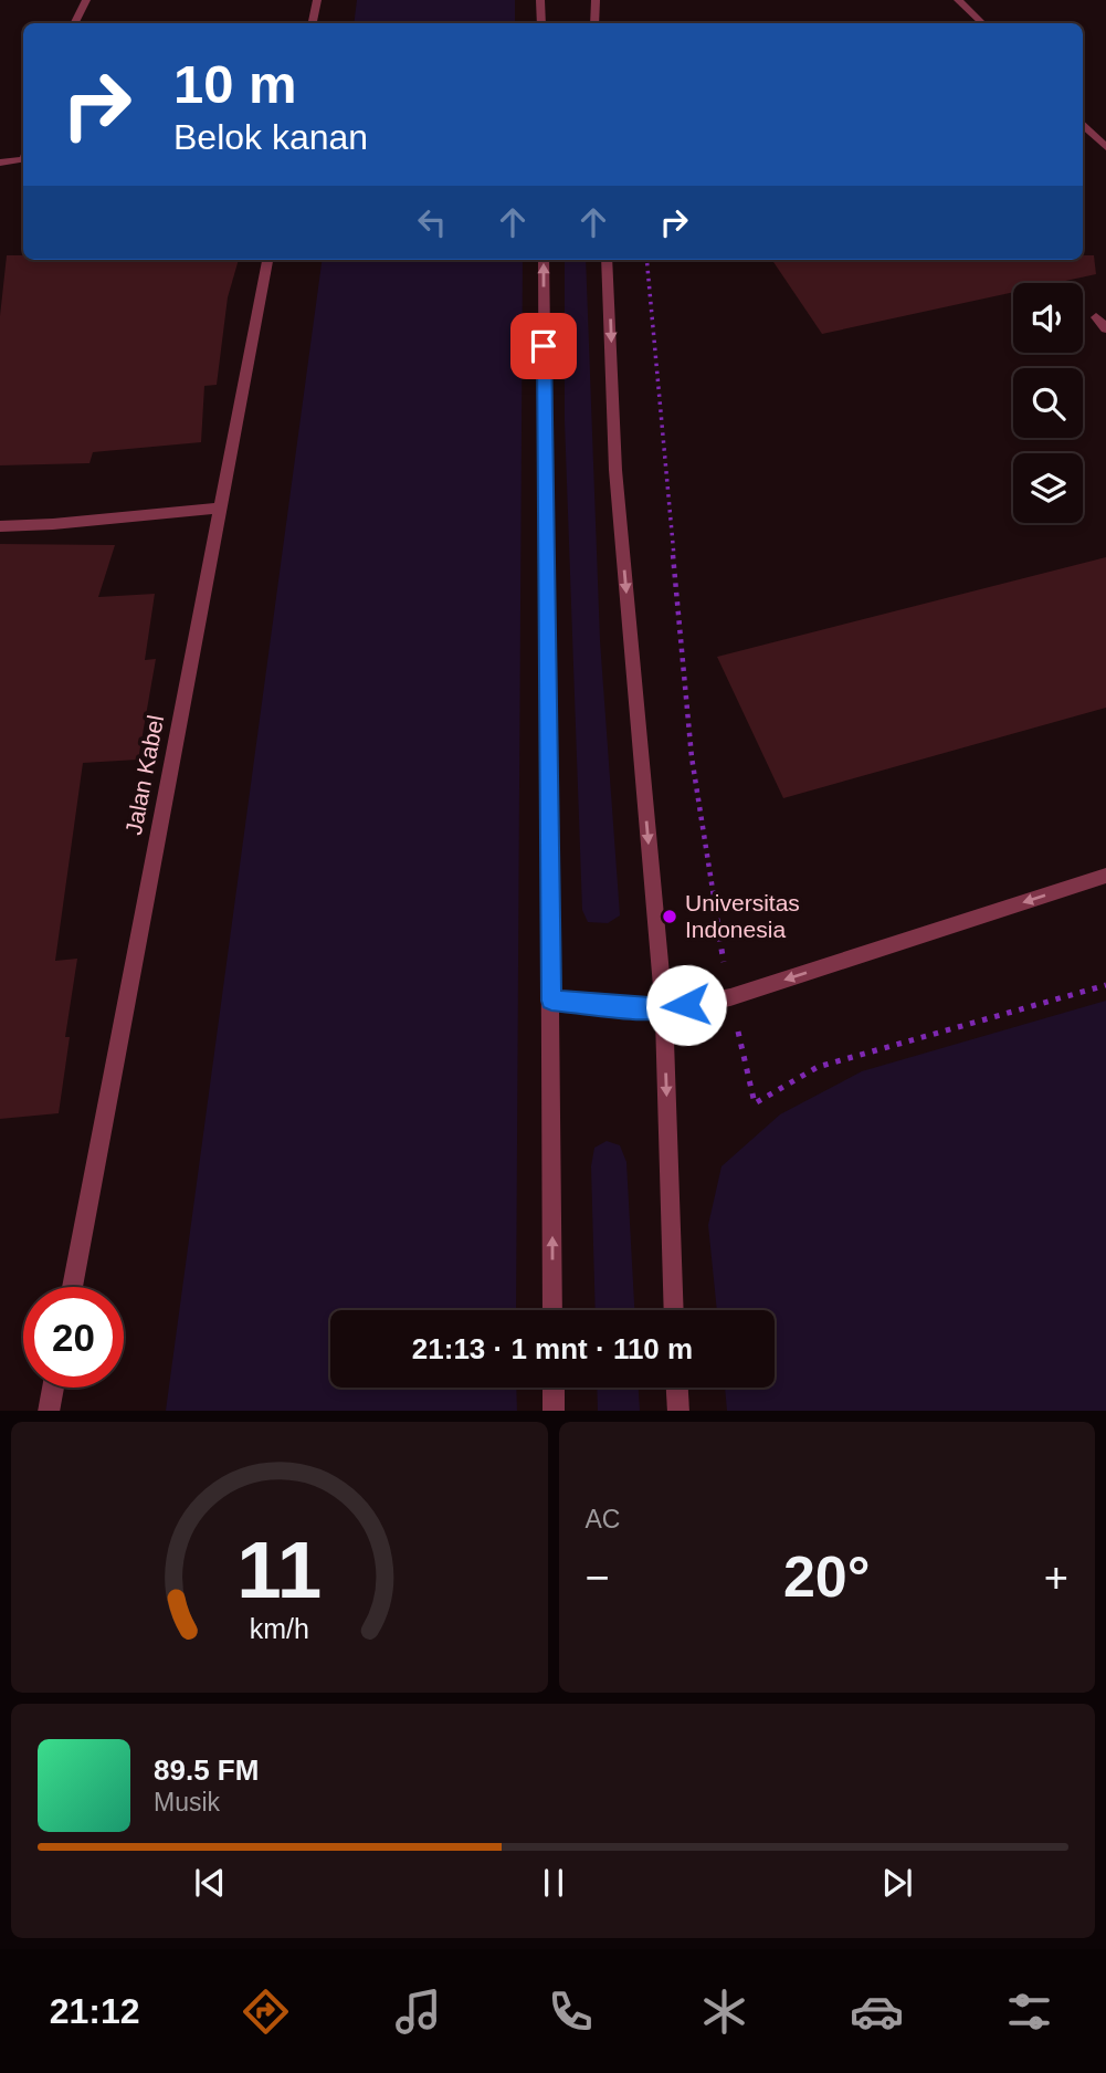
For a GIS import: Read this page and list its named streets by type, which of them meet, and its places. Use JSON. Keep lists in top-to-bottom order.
{
  "streets": {
    "street": ["Jalan Kabel"]
  },
  "places": ["Universitas Indonesia"],
  "page": {
    "turn": ["10 m", "Belok kanan"],
    "limit": "20",
    "trip": "21:13 · 1 mnt · 110 m",
    "tile": "AC",
    "heat": ["−", "20°", "+"],
    "song": ["89.5 FM", "Musik"],
    "tabs": "21:12",
    "gauge": ["11", "km/h"]
  }
}
